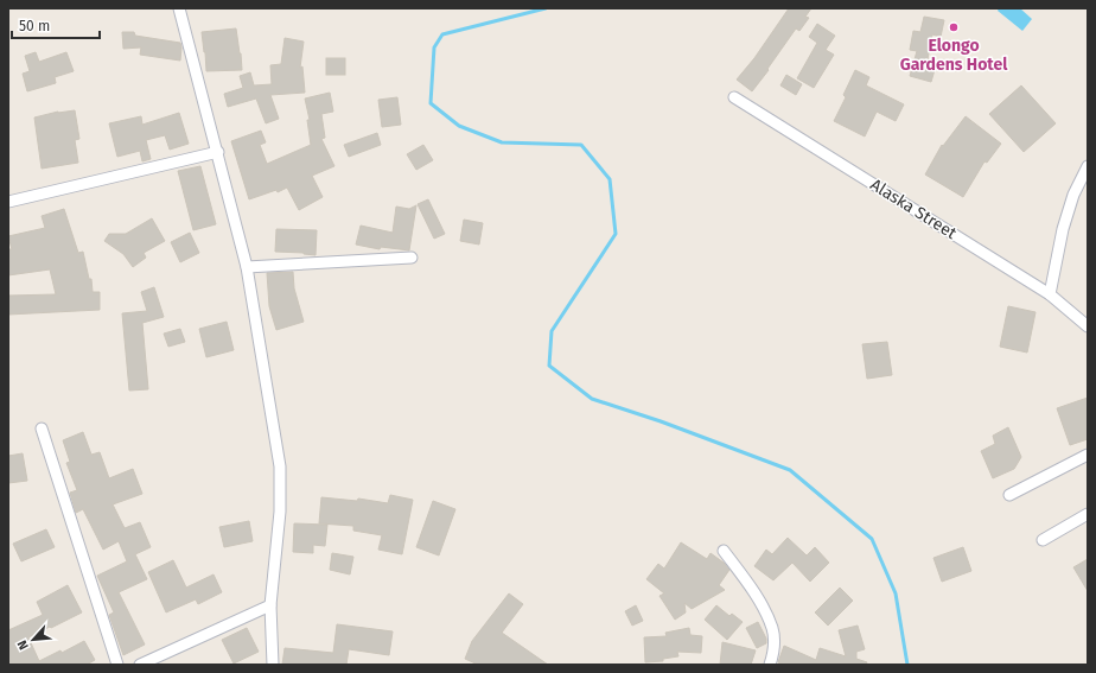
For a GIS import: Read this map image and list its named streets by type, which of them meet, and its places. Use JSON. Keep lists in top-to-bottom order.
{
  "streets": {
    "street": ["Alaska Street"]
  },
  "places": ["Elongo Gardens Hotel"],
  "scale_bar": "50 m",
  "north": "bottom left"
}
